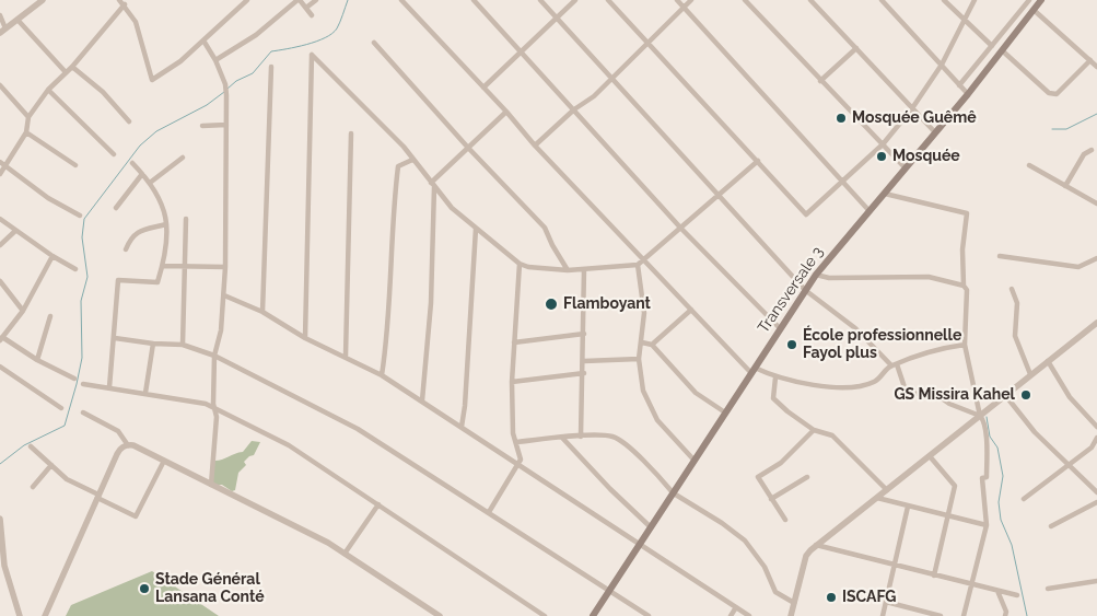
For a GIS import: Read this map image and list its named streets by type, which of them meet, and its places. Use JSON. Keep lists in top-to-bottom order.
{
  "streets": {
    "main road": ["Transversale 3"]
  },
  "places": [
    "Mosquée Guêmê",
    "Mosquée",
    "Flamboyant",
    "École professionnelle Fayol plus",
    "GS Missira Kahel",
    "Stade Général Lansana Conté",
    "ISCAFG"
  ]
}
